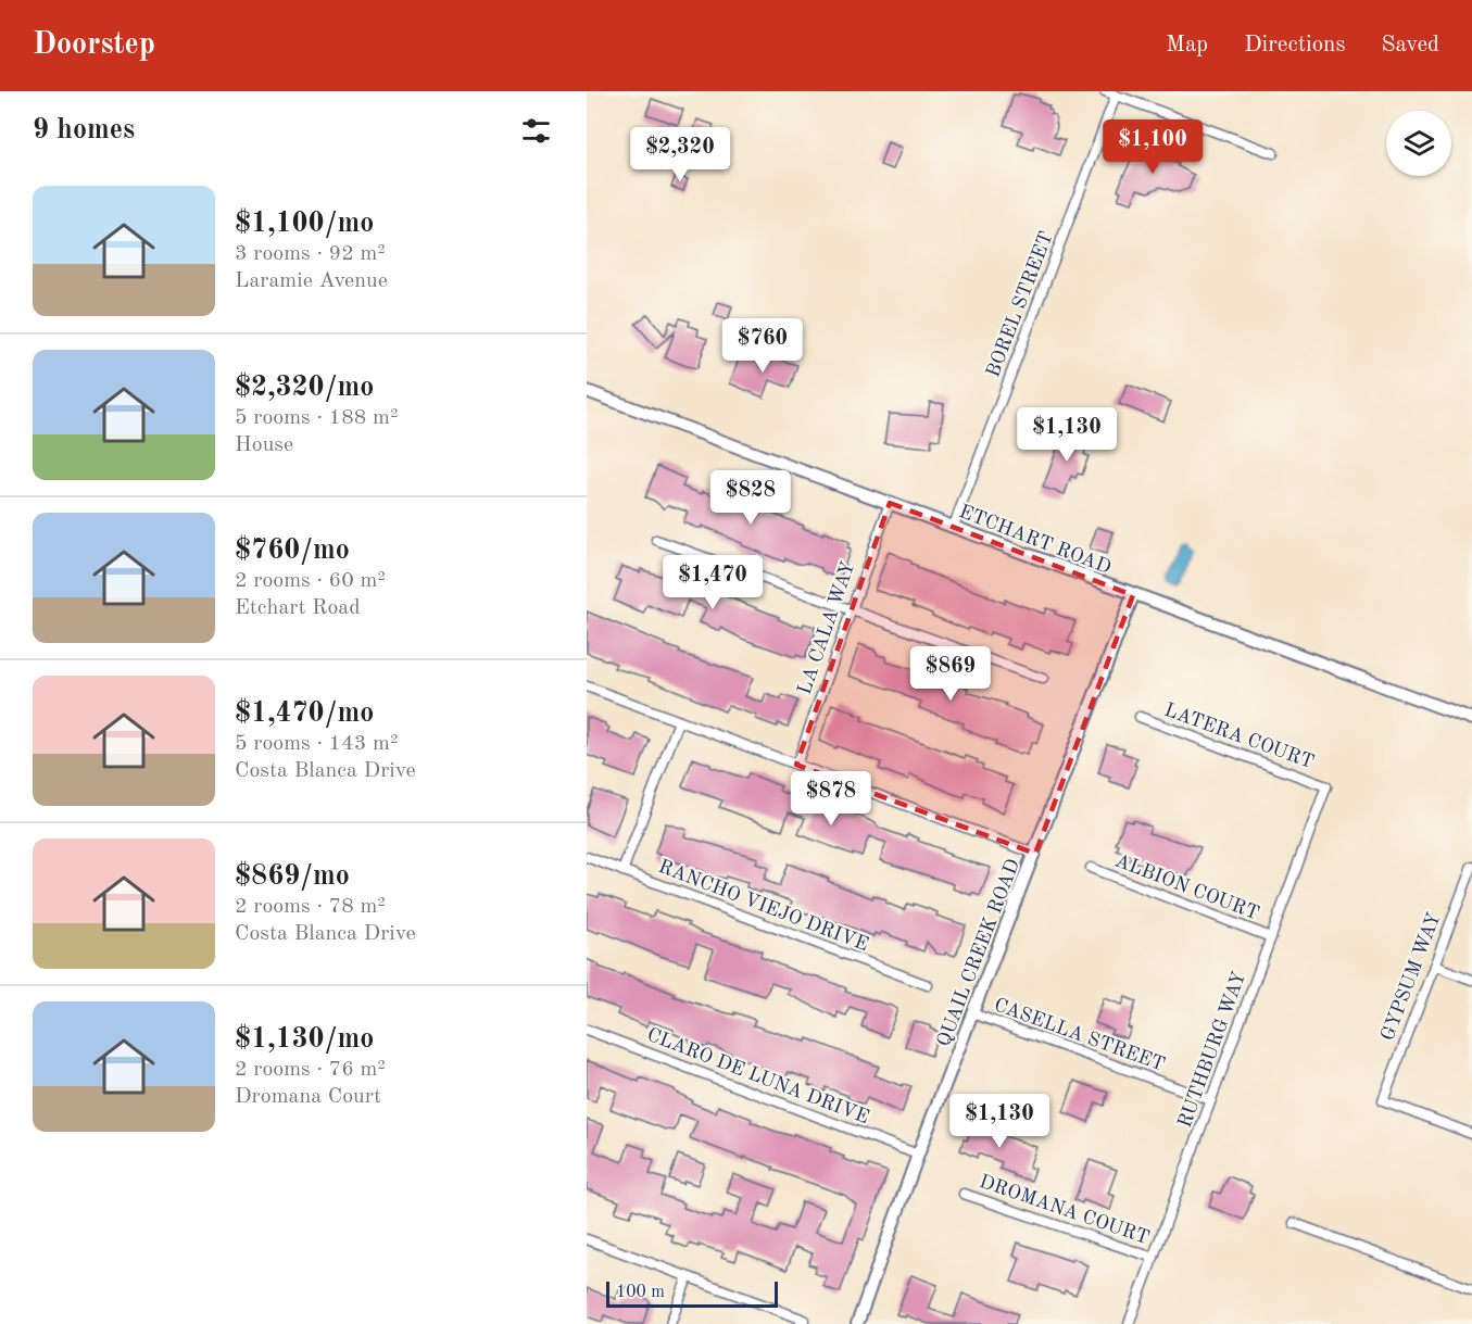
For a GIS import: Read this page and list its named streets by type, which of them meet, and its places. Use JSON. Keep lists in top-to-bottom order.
{
  "streets": {
    "street": [
      "BOREL STREET",
      "ETCHART ROAD",
      "LA CALA WAY",
      "LATERA COURT",
      "ALBION COURT",
      "RANCHO VIEJO DRIVE",
      "QUAIL CREEK ROAD",
      "GYPSUM WAY",
      "CASELLA STREET",
      "RUTHBURG WAY",
      "CLARO DE LUNA DRIVE",
      "DROMANA COURT"
    ]
  },
  "crossings": [
    ["BOREL STREET", "ETCHART ROAD"],
    ["ETCHART ROAD", "LA CALA WAY"],
    ["ETCHART ROAD", "QUAIL CREEK ROAD"],
    ["LATERA COURT", "RUTHBURG WAY"],
    ["ALBION COURT", "RUTHBURG WAY"],
    ["QUAIL CREEK ROAD", "CASELLA STREET"],
    ["QUAIL CREEK ROAD", "CLARO DE LUNA DRIVE"],
    ["CASELLA STREET", "RUTHBURG WAY"],
    ["RUTHBURG WAY", "DROMANA COURT"]
  ],
  "scale_bar": "100 m",
  "page": {
    "header": "Doorstep",
    "nav": ["Map", "Directions", "Saved"],
    "heading": "9 homes",
    "price": [
      "$1,100",
      "$2,320",
      "$760",
      "$1,130",
      "$828",
      "$1,470",
      "$869",
      "$878",
      "$1,130"
    ],
    "list": [
      {
        "name": "$1,100/mo",
        "note": "3 rooms · 92 m² · Laramie Avenue"
      },
      {
        "name": "$2,320/mo",
        "note": "5 rooms · 188 m² · House"
      },
      {
        "name": "$760/mo",
        "note": "2 rooms · 60 m² · Etchart Road"
      },
      {
        "name": "$1,470/mo",
        "note": "5 rooms · 143 m² · Costa Blanca Drive"
      },
      {
        "name": "$869/mo",
        "note": "2 rooms · 78 m² · Costa Blanca Drive"
      },
      {
        "name": "$1,130/mo",
        "note": "2 rooms · 76 m² · Dromana Court"
      }
    ],
    "scale": "100 m"
  }
}
